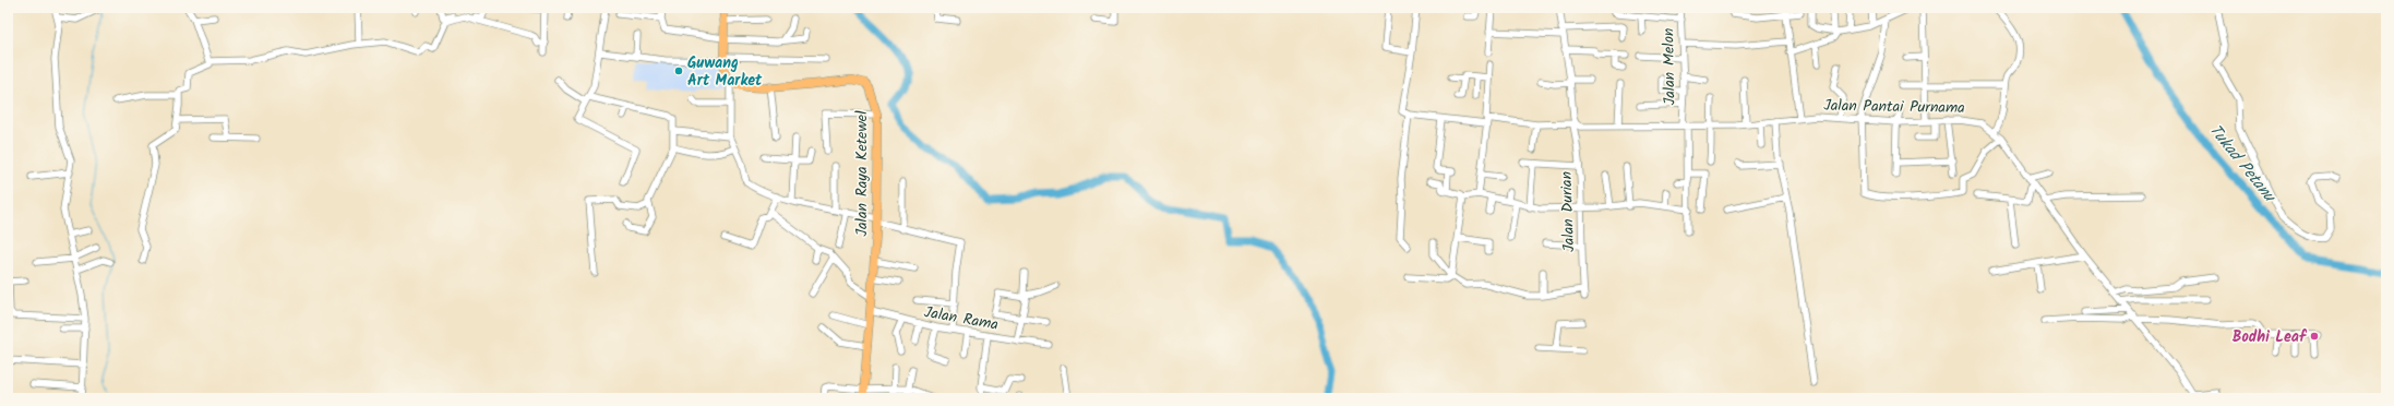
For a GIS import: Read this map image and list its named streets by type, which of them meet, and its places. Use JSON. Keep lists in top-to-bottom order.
{
  "streets": {
    "main road": ["Jalan Raya Ketewel"],
    "street": [
      "Jalan Melon",
      "Jalan Pantai Purnama",
      "Jalan Durian",
      "Jalan Rama"
    ]
  },
  "crossings": [
    ["Jalan Melon", "Jalan Pantai Purnama"],
    ["Jalan Pantai Purnama", "Jalan Durian"],
    ["Jalan Raya Ketewel", "Jalan Rama"]
  ],
  "water": ["Tukad Petanu"],
  "places": ["Guwang Art Market", "Bodhi Leaf"]
}
